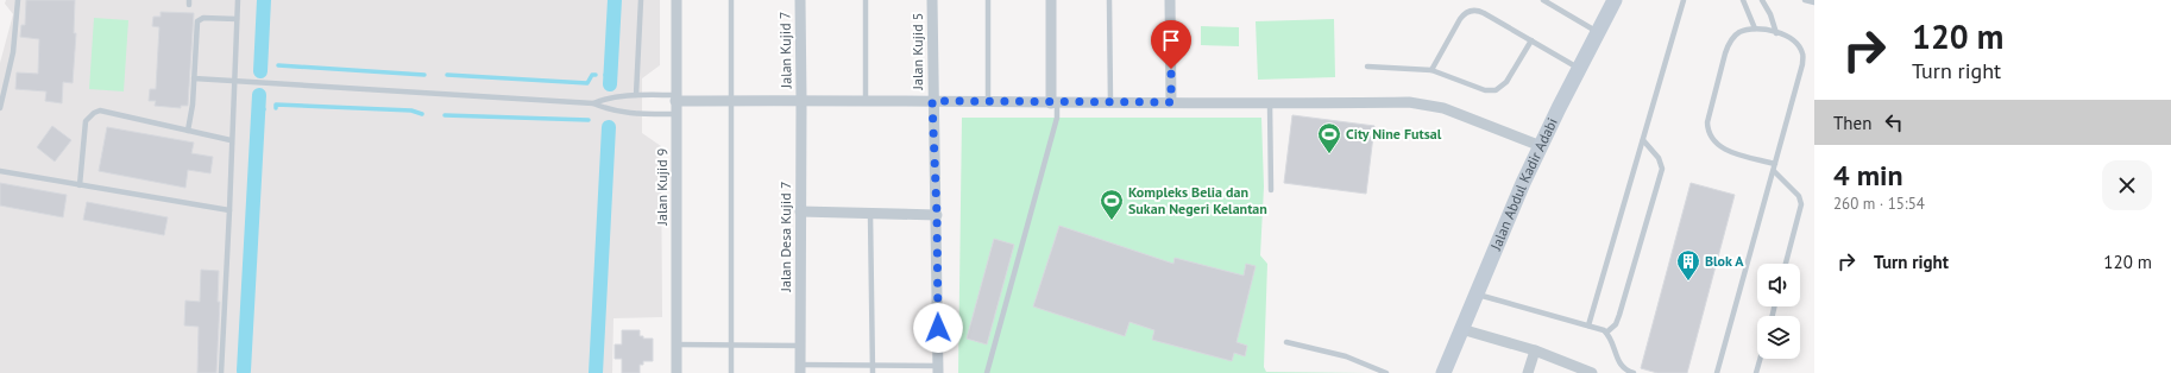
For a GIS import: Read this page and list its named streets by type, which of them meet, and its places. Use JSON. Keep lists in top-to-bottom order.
{
  "streets": {
    "main road": ["Jalan Abdul Kadir Adabi"],
    "street": [
      "Jalan Kujid 7",
      "Jalan Kujid 5",
      "Jalan Kujid 9",
      "Jalan Desa Kujid 7"
    ]
  },
  "crossings": [
    ["Jalan Kujid 7", "Jalan Desa Kujid 7"]
  ],
  "places": {
    "sports": ["City Nine Futsal", "Kompleks Belia dan Sukan Negeri Kelantan"],
    "building": ["Blok A"]
  },
  "page": {
    "turn": ["120 m", "Turn right"],
    "then": "Then",
    "heading": ["4 min", "260 m · 15:54"],
    "list": [
      {
        "name": "Turn right",
        "value": "120 m"
      }
    ]
  }
}
